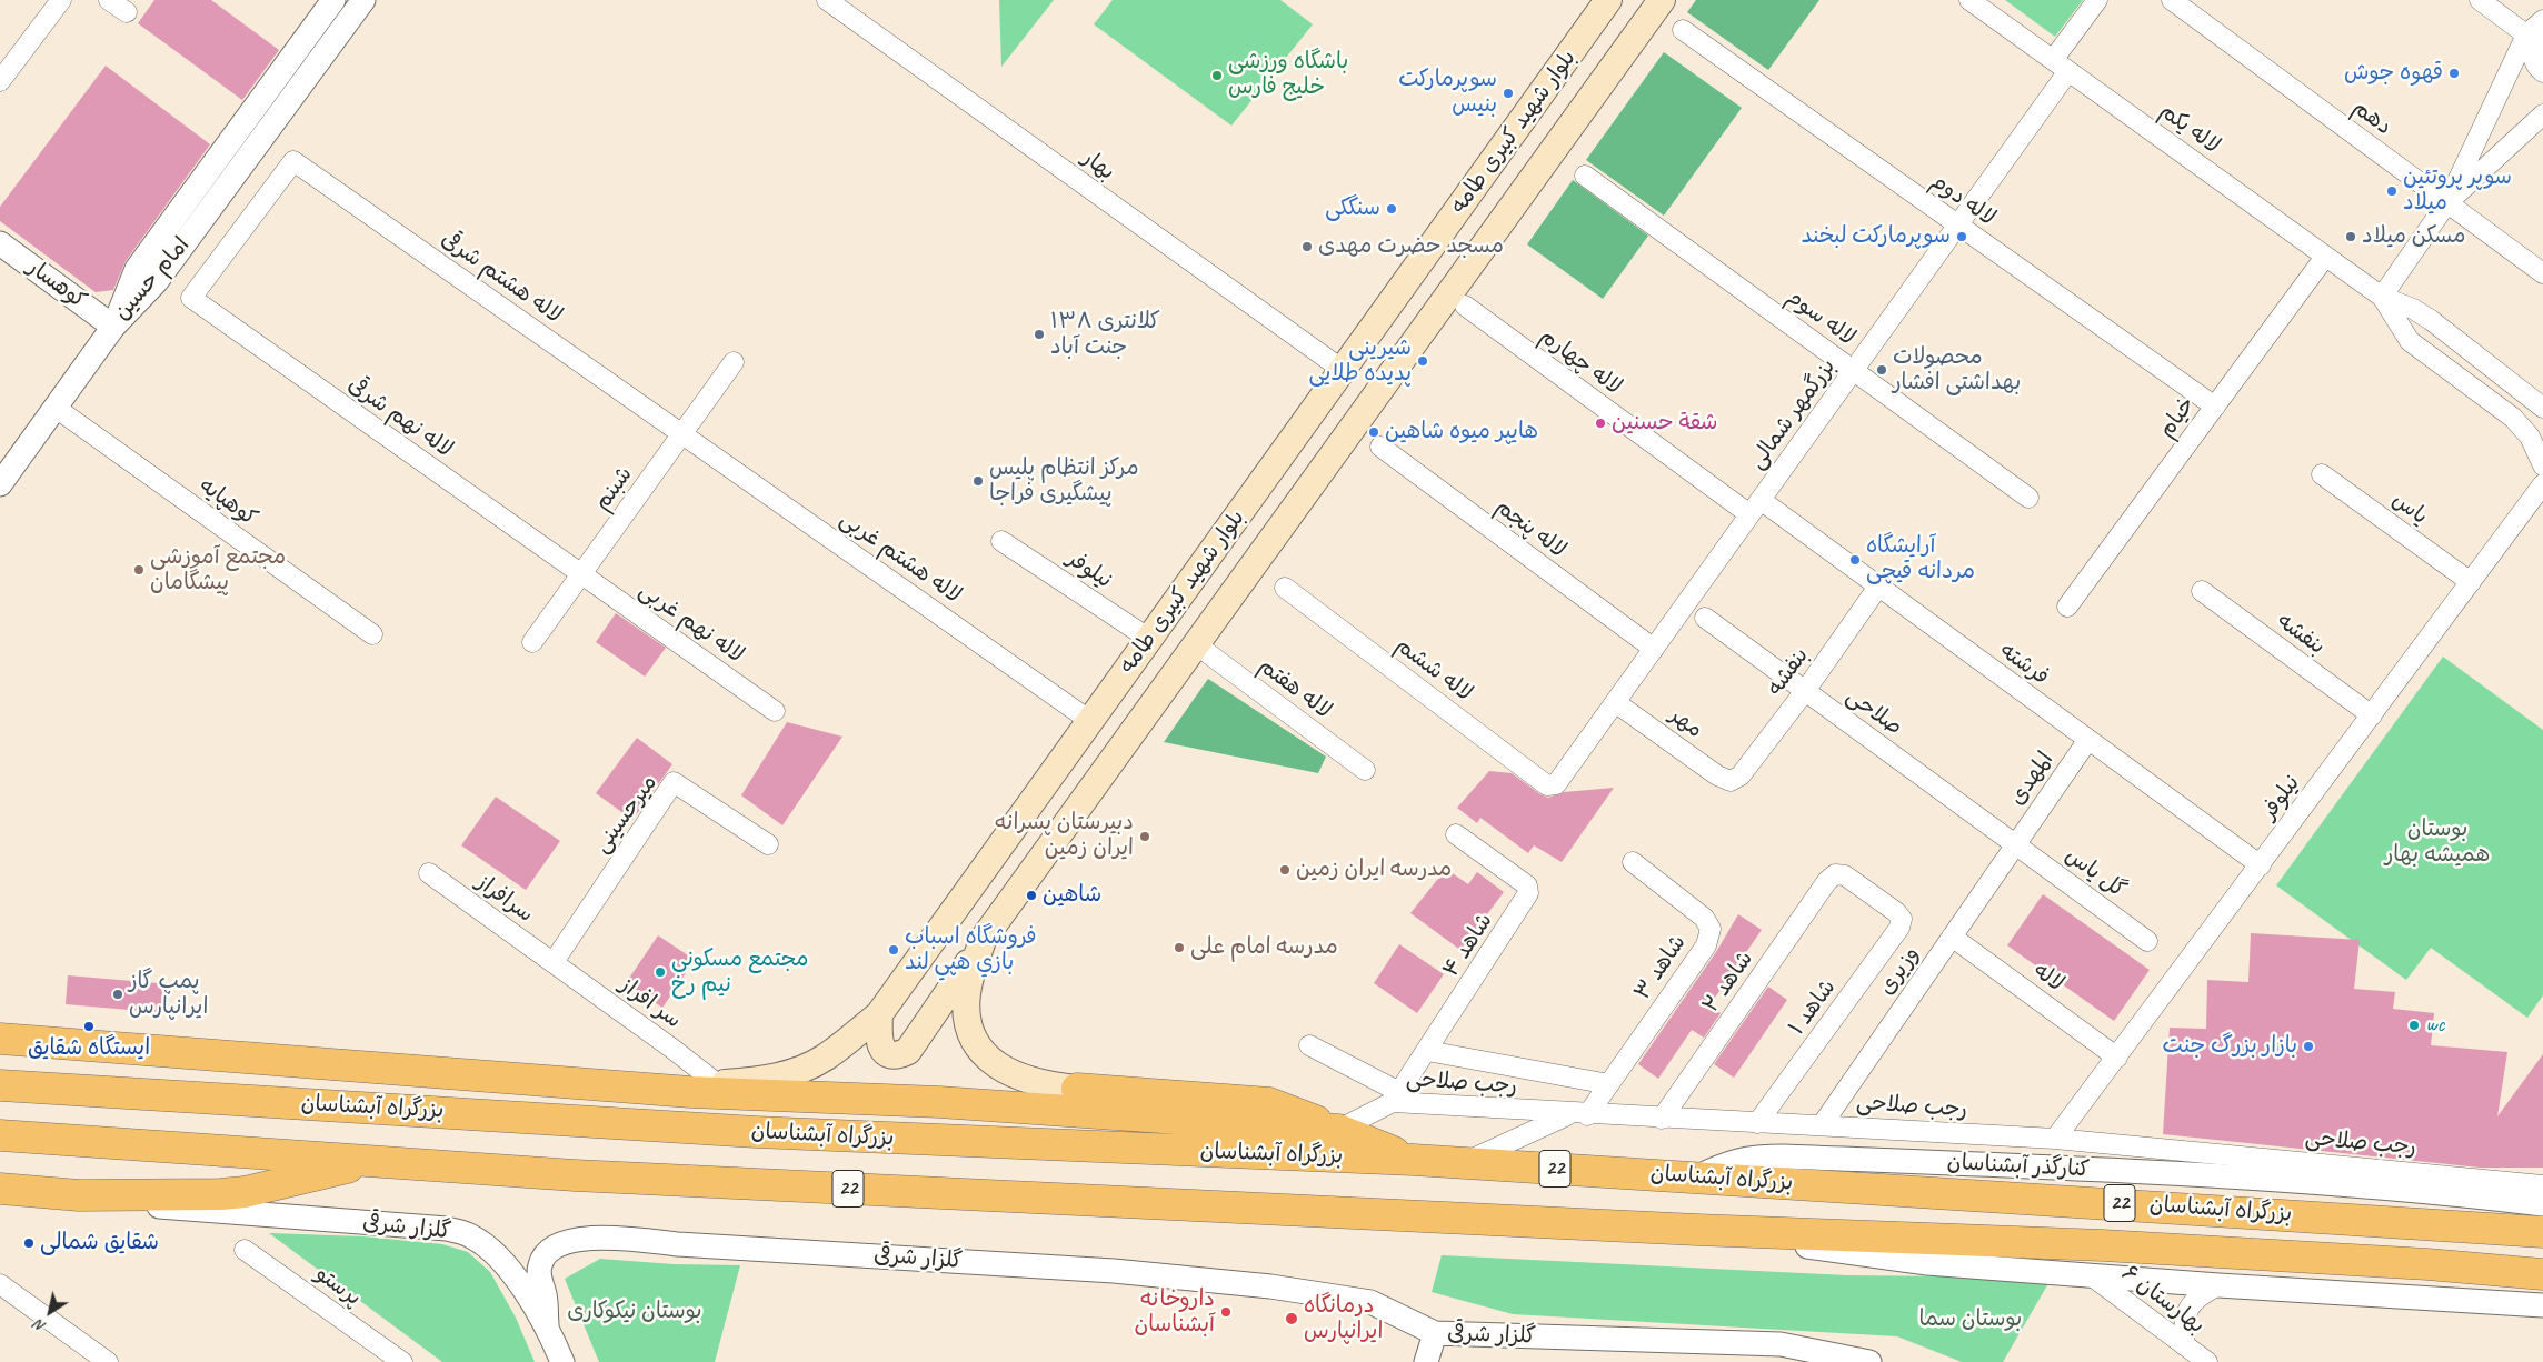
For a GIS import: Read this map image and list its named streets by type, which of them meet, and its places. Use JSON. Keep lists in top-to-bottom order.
{
  "streets": {
    "highway": ["بزرگراه آبشناسان", "22"],
    "main road": ["بلوار شهید کبیری طامه"],
    "street": [
      "دهم",
      "لاله یکم",
      "بهار",
      "لاله دوم",
      "لاله هشتم شرقی",
      "امام حسین",
      "کوهسار",
      "لاله سوم",
      "لاله چهارم",
      "بزرگمهر شمالی",
      "لاله نهم شرقی",
      "خیام",
      "شبنم",
      "کوهپایه",
      "یاس",
      "لاله پنجم",
      "لاله هشتم غربی",
      "نیلوفر",
      "لاله نهم غربی",
      "بنفشه",
      "فرشته",
      "لاله ششم",
      "لاله هفتم",
      "صلاحی",
      "مهر",
      "المهدی",
      "میرحسینی",
      "گل یاس",
      "سرافراز",
      "شاهد ۴",
      "شاهد ۳",
      "وزیری",
      "لاله",
      "شاهد ۲",
      "سر افراز",
      "شاهد ۱",
      "رجب صلاحی",
      "کنارگذر آبشناسان",
      "گلزار شرقی",
      "پرستو",
      "بهارستان ۶"
    ]
  },
  "crossings": [
    ["لاله یکم", "بزرگمهر شمالی"],
    ["لاله یکم", "خیام"],
    ["بلوار شهید کبیری طامه", "بهار"],
    ["بلوار شهید کبیری طامه", "لاله هشتم غربی"],
    ["بلوار شهید کبیری طامه", "نیلوفر"],
    ["بلوار شهید کبیری طامه", "لاله هفتم"],
    ["بلوار شهید کبیری طامه", "سر افراز"],
    ["لاله دوم", "بزرگمهر شمالی"],
    ["لاله دوم", "خیام"],
    ["لاله هشتم شرقی", "لاله نهم شرقی"],
    ["لاله هشتم شرقی", "شبنم"],
    ["لاله هشتم شرقی", "لاله هشتم غربی"],
    ["امام حسین", "کوهسار"],
    ["لاله سوم", "بزرگمهر شمالی"],
    ["لاله چهارم", "بزرگمهر شمالی"],
    ["لاله چهارم", "فرشته"],
    ["بزرگمهر شمالی", "لاله پنجم"],
    ["بزرگمهر شمالی", "فرشته"],
    ["بزرگمهر شمالی", "لاله ششم"],
    ["بزرگمهر شمالی", "مهر"],
    ["لاله نهم شرقی", "شبنم"],
    ["لاله نهم شرقی", "لاله نهم غربی"],
    ["شبنم", "لاله هشتم غربی"],
    ["شبنم", "لاله نهم غربی"],
    ["یاس", "نیلوفر"],
    ["نیلوفر", "بنفشه"],
    ["نیلوفر", "فرشته"],
    ["نیلوفر", "لاله"],
    ["نیلوفر", "رجب صلاحی"],
    ["بنفشه", "فرشته"],
    ["بنفشه", "صلاحی"],
    ["بنفشه", "مهر"],
    ["فرشته", "المهدی"],
    ["صلاحی", "المهدی"],
    ["صلاحی", "گل یاس"],
    ["صلاحی", "وزیری"],
    ["المهدی", "گل یاس"],
    ["المهدی", "وزیری"],
    ["میرحسینی", "سرافراز"],
    ["میرحسینی", "سر افراز"],
    ["گل یاس", "وزیری"],
    ["سرافراز", "سر افراز"],
    ["شاهد ۴", "رجب صلاحی"],
    ["شاهد ۳", "رجب صلاحی"],
    ["وزیری", "لاله"],
    ["وزیری", "رجب صلاحی"],
    ["شاهد ۲", "شاهد ۱"],
    ["شاهد ۲", "رجب صلاحی"],
    ["شاهد ۱", "رجب صلاحی"],
    ["رجب صلاحی", "بزرگراه آبشناسان"],
    ["بزرگراه آبشناسان", "کنارگذر آبشناسان"]
  ],
  "parks": ["بوستان همیشه بهار", "بوستان نیکوکاری", "بوستان سما"],
  "places": [
    "قهوه جوش",
    "باشگاه ورزشی خلیج فارس",
    "سوپرمارکت بنیس",
    "سوپر پروتئین میلاد",
    "سنگکی",
    "سوپرمارکت لبخند",
    "مسکن میلاد",
    "مسجد حضرت مهدی",
    "کلانتری ۱۳۸ جنت آباد",
    "شيرينی پديده طلايی",
    "محصولات بهداشتی افشار",
    "شقة حسنين",
    "هایپر میوه شاهین",
    "مرکز انتظام پلیس پیشگیری فراجا",
    "آرایشگاه مردانه قیچی",
    "مجتمع آموزشی پیشگامان",
    "دبیرستان پسرانه ایران زمین",
    "مدرسه ایران زمین",
    "شاهین",
    "مدرسه امام علی",
    "فروشگاه اسباب بازي هپي لند",
    "مجتمع مسکونی نیم رخ",
    "پمپ گاز ایرانپارس",
    "wc",
    "ایستگاه شقایق",
    "بازار بزرگ جنت",
    "شقایق شمالی",
    "داروخانه آبشناسان",
    "درمانگاه ایرانپارس"
  ],
  "north": "bottom left"
}
